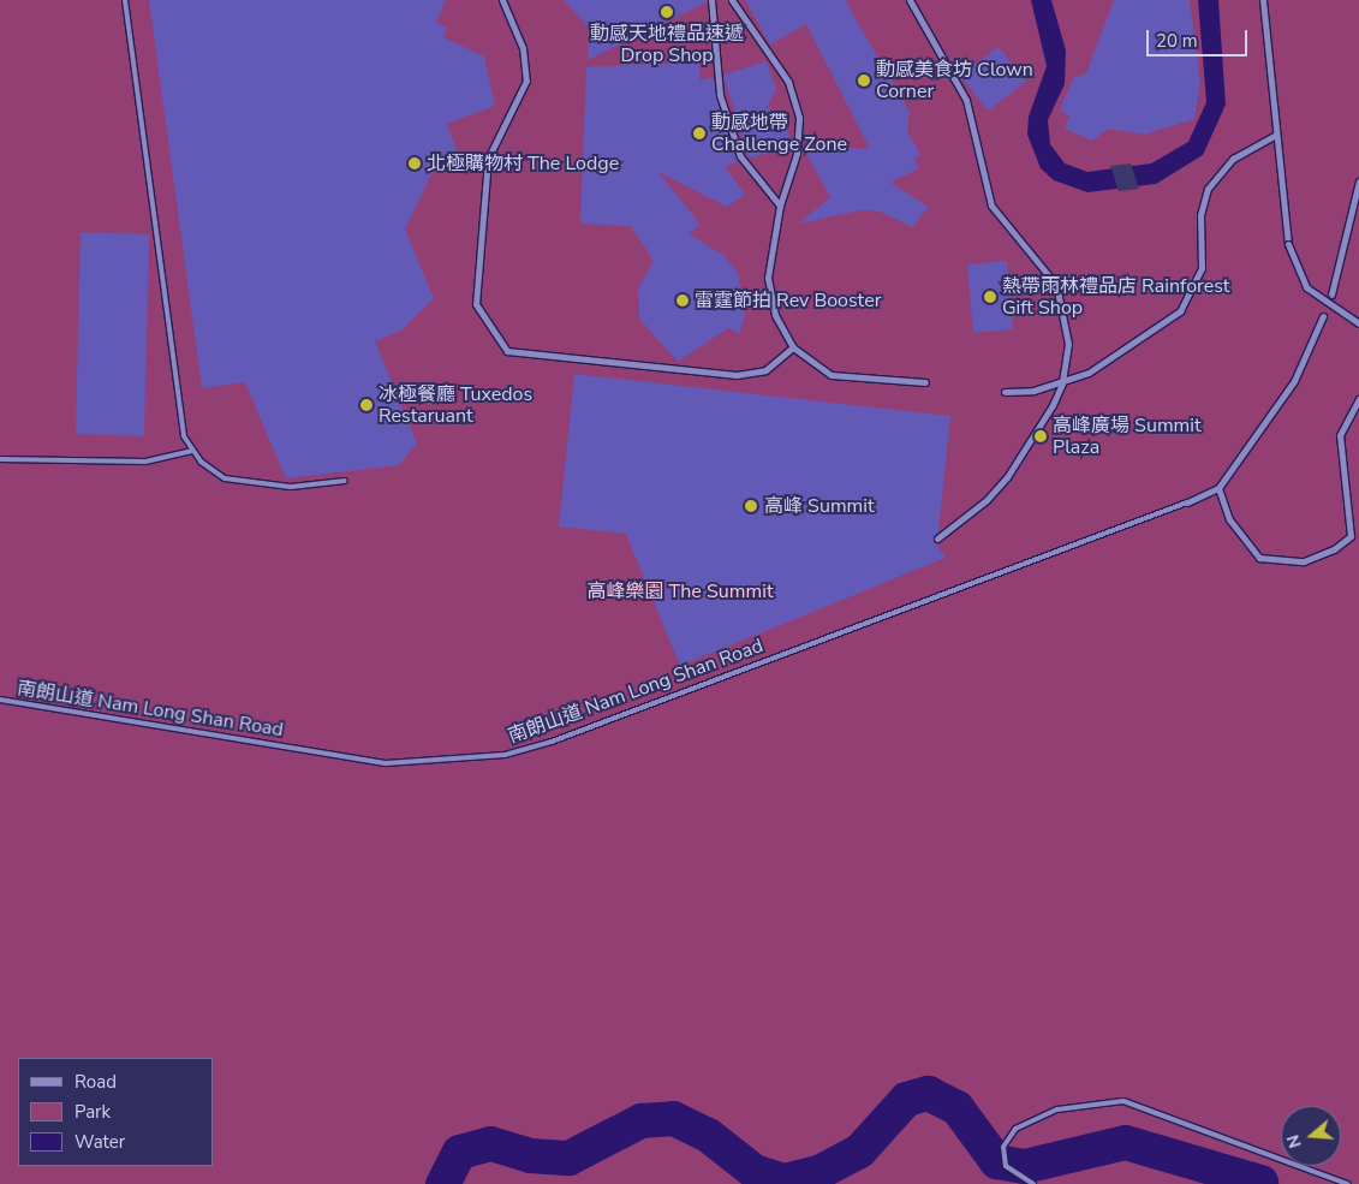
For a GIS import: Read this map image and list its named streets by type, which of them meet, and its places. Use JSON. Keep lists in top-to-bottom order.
{
  "streets": {
    "lane": ["南朗山道 Nam Long Shan Road"]
  },
  "parks": ["高峰樂園 The Summit"],
  "places": [
    "動感天地禮品速遞 Drop Shop",
    "動感美食坊 Clown Corner",
    "動感地帶 Challenge Zone",
    "北極購物村 The Lodge",
    "熱帶雨林禮品店 Rainforest Gift Shop",
    "雷霆節拍 Rev Booster",
    "冰極餐廳 Tuxedos Restaruant",
    "高峰廣場 Summit Plaza",
    "高峰 Summit"
  ],
  "legend": ["Road", "Park", "Water"],
  "scale_bar": "20 m",
  "north": "left"
}
